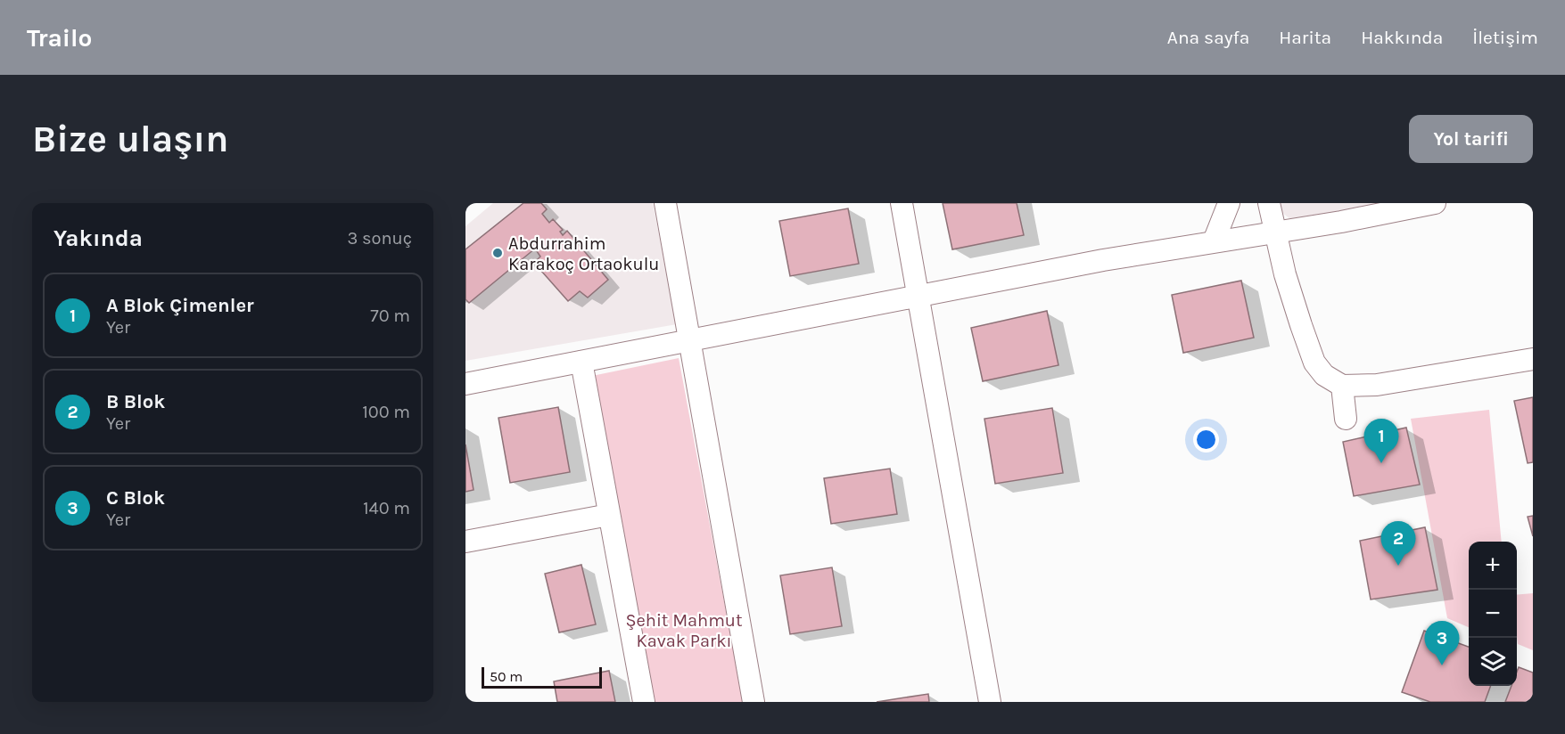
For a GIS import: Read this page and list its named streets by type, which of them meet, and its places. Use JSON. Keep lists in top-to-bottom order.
{
  "parks": ["Şehit Mahmut Kavak Parkı"],
  "places": ["Abdurrahim Karakoç Ortaokulu"],
  "scale_bar": "50 m",
  "page": {
    "header": "Trailo",
    "nav": [
      "Ana sayfa",
      "Harita",
      "Hakkında",
      "İletişim"
    ],
    "buttons": "Yol tarifi",
    "title": "Bize ulaşın",
    "heading": ["Yakında", "3 sonuç"],
    "list": [
      {
        "mark": "1",
        "name": "A Blok Çimenler",
        "note": "Yer",
        "value": "70 m"
      },
      {
        "mark": "2",
        "name": "B Blok",
        "note": "Yer",
        "value": "100 m"
      },
      {
        "mark": "3",
        "name": "C Blok",
        "note": "Yer",
        "value": "140 m"
      }
    ],
    "pins": ["1", "2", "3"],
    "map_buttons": ["+", "−"],
    "scale": "50 m"
  }
}
